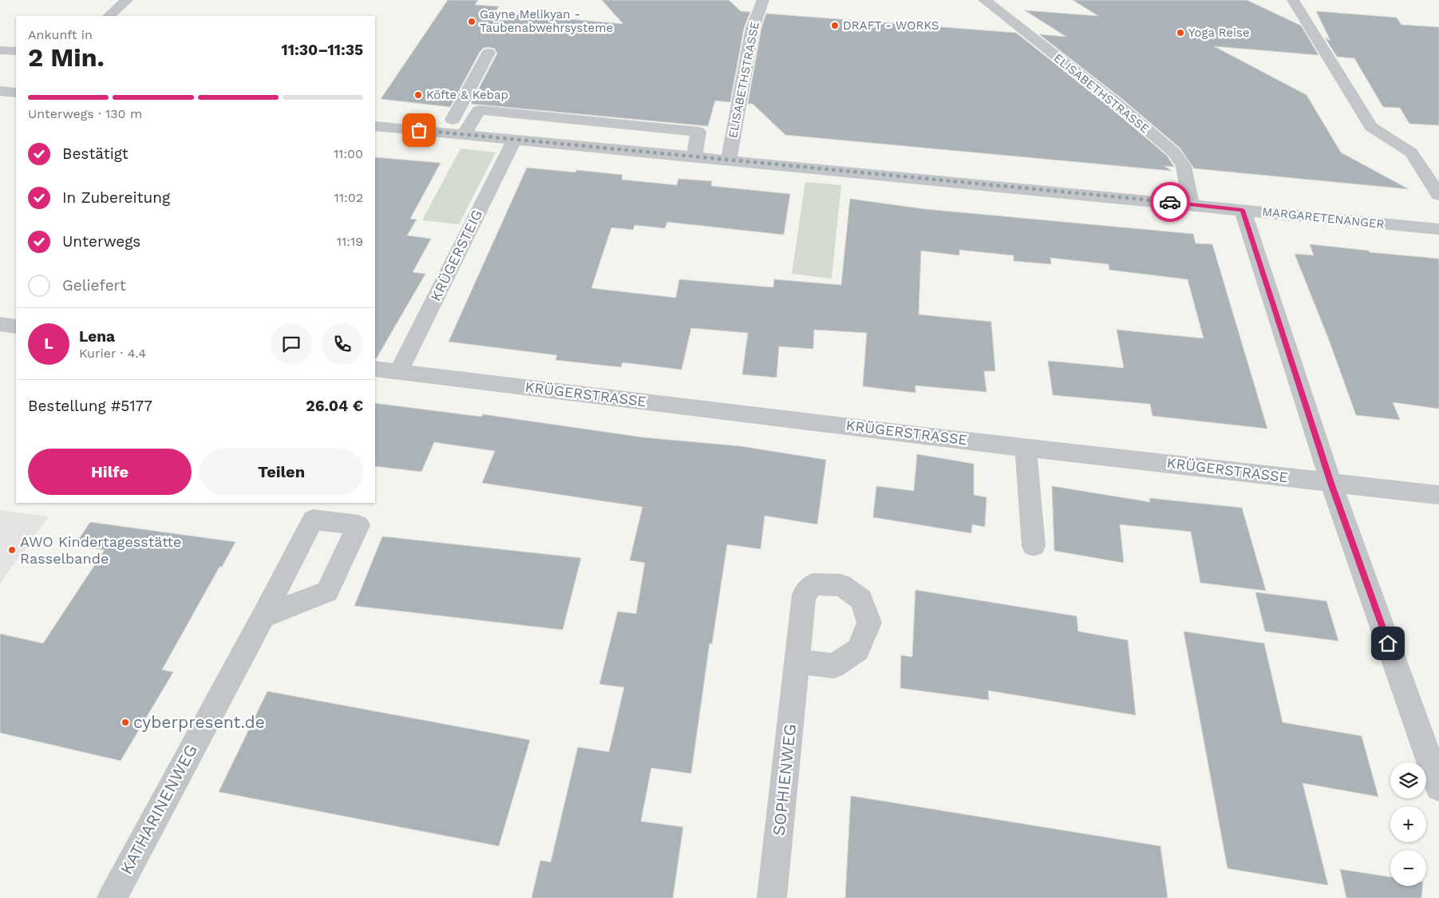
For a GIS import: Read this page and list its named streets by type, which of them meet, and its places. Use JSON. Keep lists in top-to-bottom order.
{
  "streets": {
    "street": [
      "ELISABETHSTRASSE",
      "MARGARETENANGER",
      "KRÜGERSTEIG",
      "KRÜGERSTRASSE",
      "SOPHIENWEG",
      "KATHARINENWEG"
    ]
  },
  "crossings": [
    ["ELISABETHSTRASSE", "MARGARETENANGER"],
    ["MARGARETENANGER", "KRÜGERSTEIG"],
    ["KRÜGERSTEIG", "KRÜGERSTRASSE"]
  ],
  "places": [
    "Gayne Melikyan - Taubenabwehrsysteme",
    "DRAFT - WORKS",
    "Yoga Reise",
    "Köfte & Kebap",
    "AWO Kindertagesstätte Rasselbande",
    "cyberpresent.de"
  ],
  "page": {
    "heading": ["2 Min.", "Ankunft in", "11:30–11:35"],
    "panel": [
      "Lena",
      "Kurier · 4.4",
      "Bestellung #5177",
      "26.04 €"
    ],
    "bar": "Unterwegs · 130 m",
    "list": [
      ["Bestätigt", "11:00"],
      ["In Zubereitung", "11:02"],
      ["Unterwegs", "11:19"],
      "Geliefert"
    ],
    "round": "L",
    "buttons": ["Hilfe", "Teilen"],
    "map_buttons": ["+", "−"]
  }
}
